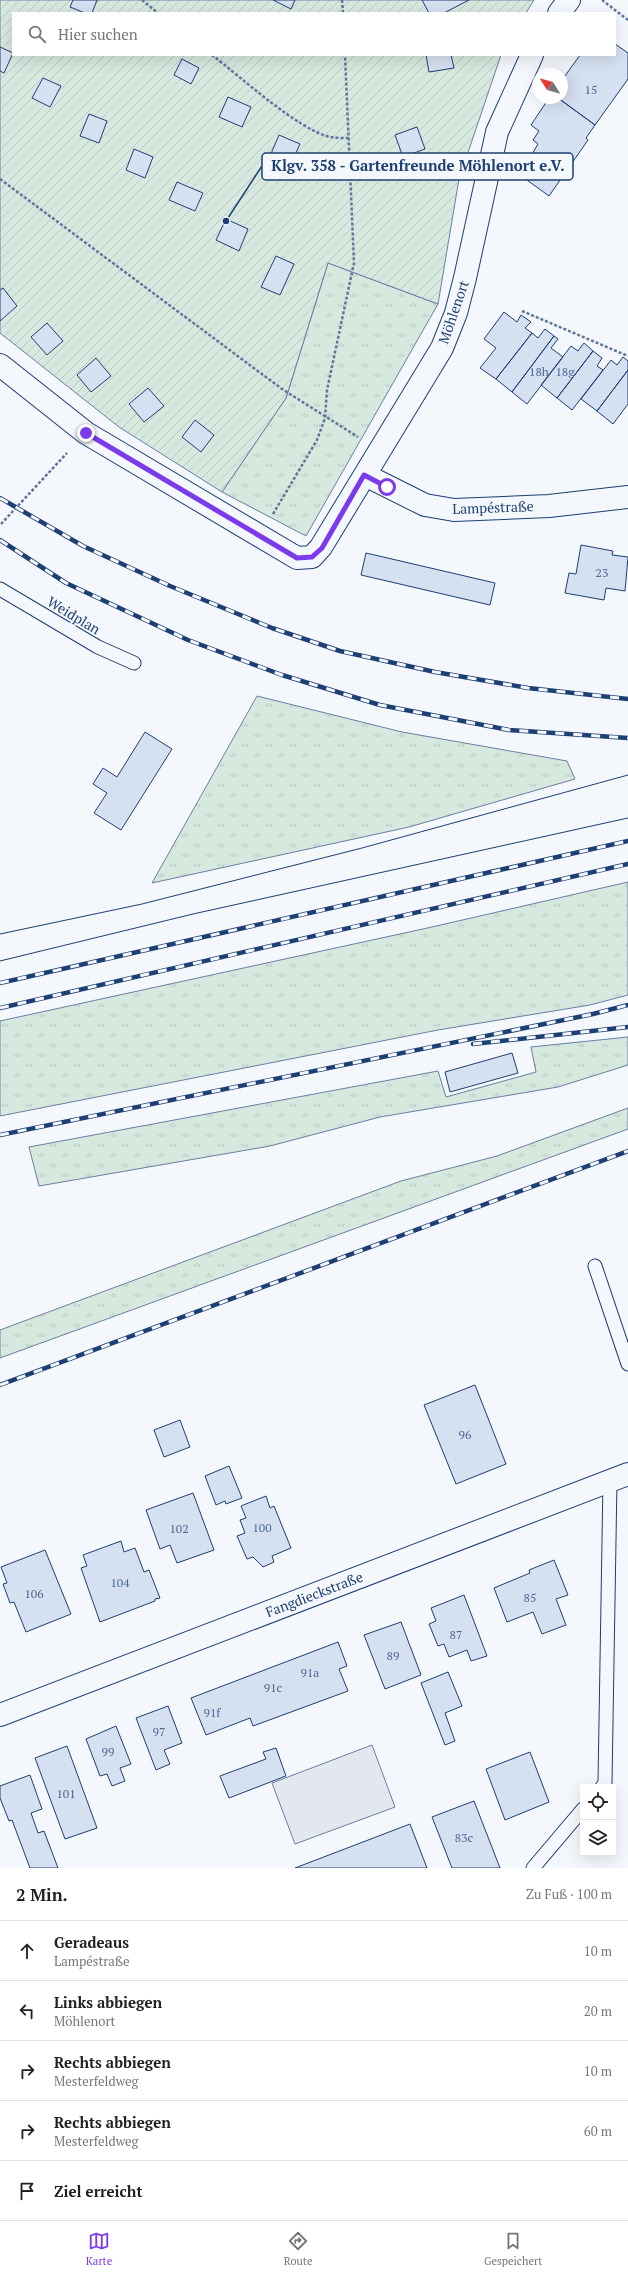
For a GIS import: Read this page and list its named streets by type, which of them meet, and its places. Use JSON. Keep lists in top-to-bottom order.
{
  "streets": {
    "street": ["Möhlenort", "Lampéstraße", "Fangdieckstraße"],
    "lane": ["Weidplan"]
  },
  "crossings": [
    ["Möhlenort", "Lampéstraße"]
  ],
  "places": ["Klgv. 358 - Gartenfreunde Möhlenort e.V."],
  "house_numbers": [
    "15",
    "18h",
    "18g",
    "23",
    "96",
    "100",
    "102",
    "104",
    "106",
    "85",
    "87",
    "89",
    "91a",
    "91c",
    "91f",
    "97",
    "99",
    "101",
    "83c"
  ],
  "north": "top left",
  "page": {
    "search": "Hier suchen",
    "heading": ["2 Min.", "Zu Fuß · 100 m"],
    "list": [
      ["Geradeaus", "Lampéstraße", "10 m"],
      ["Links abbiegen", "Möhlenort", "20 m"],
      ["Rechts abbiegen", "Mesterfeldweg", "10 m"],
      ["Rechts abbiegen", "Mesterfeldweg", "60 m"],
      "Ziel erreicht"
    ],
    "nav": ["Karte", "Route", "Gespeichert"]
  }
}
